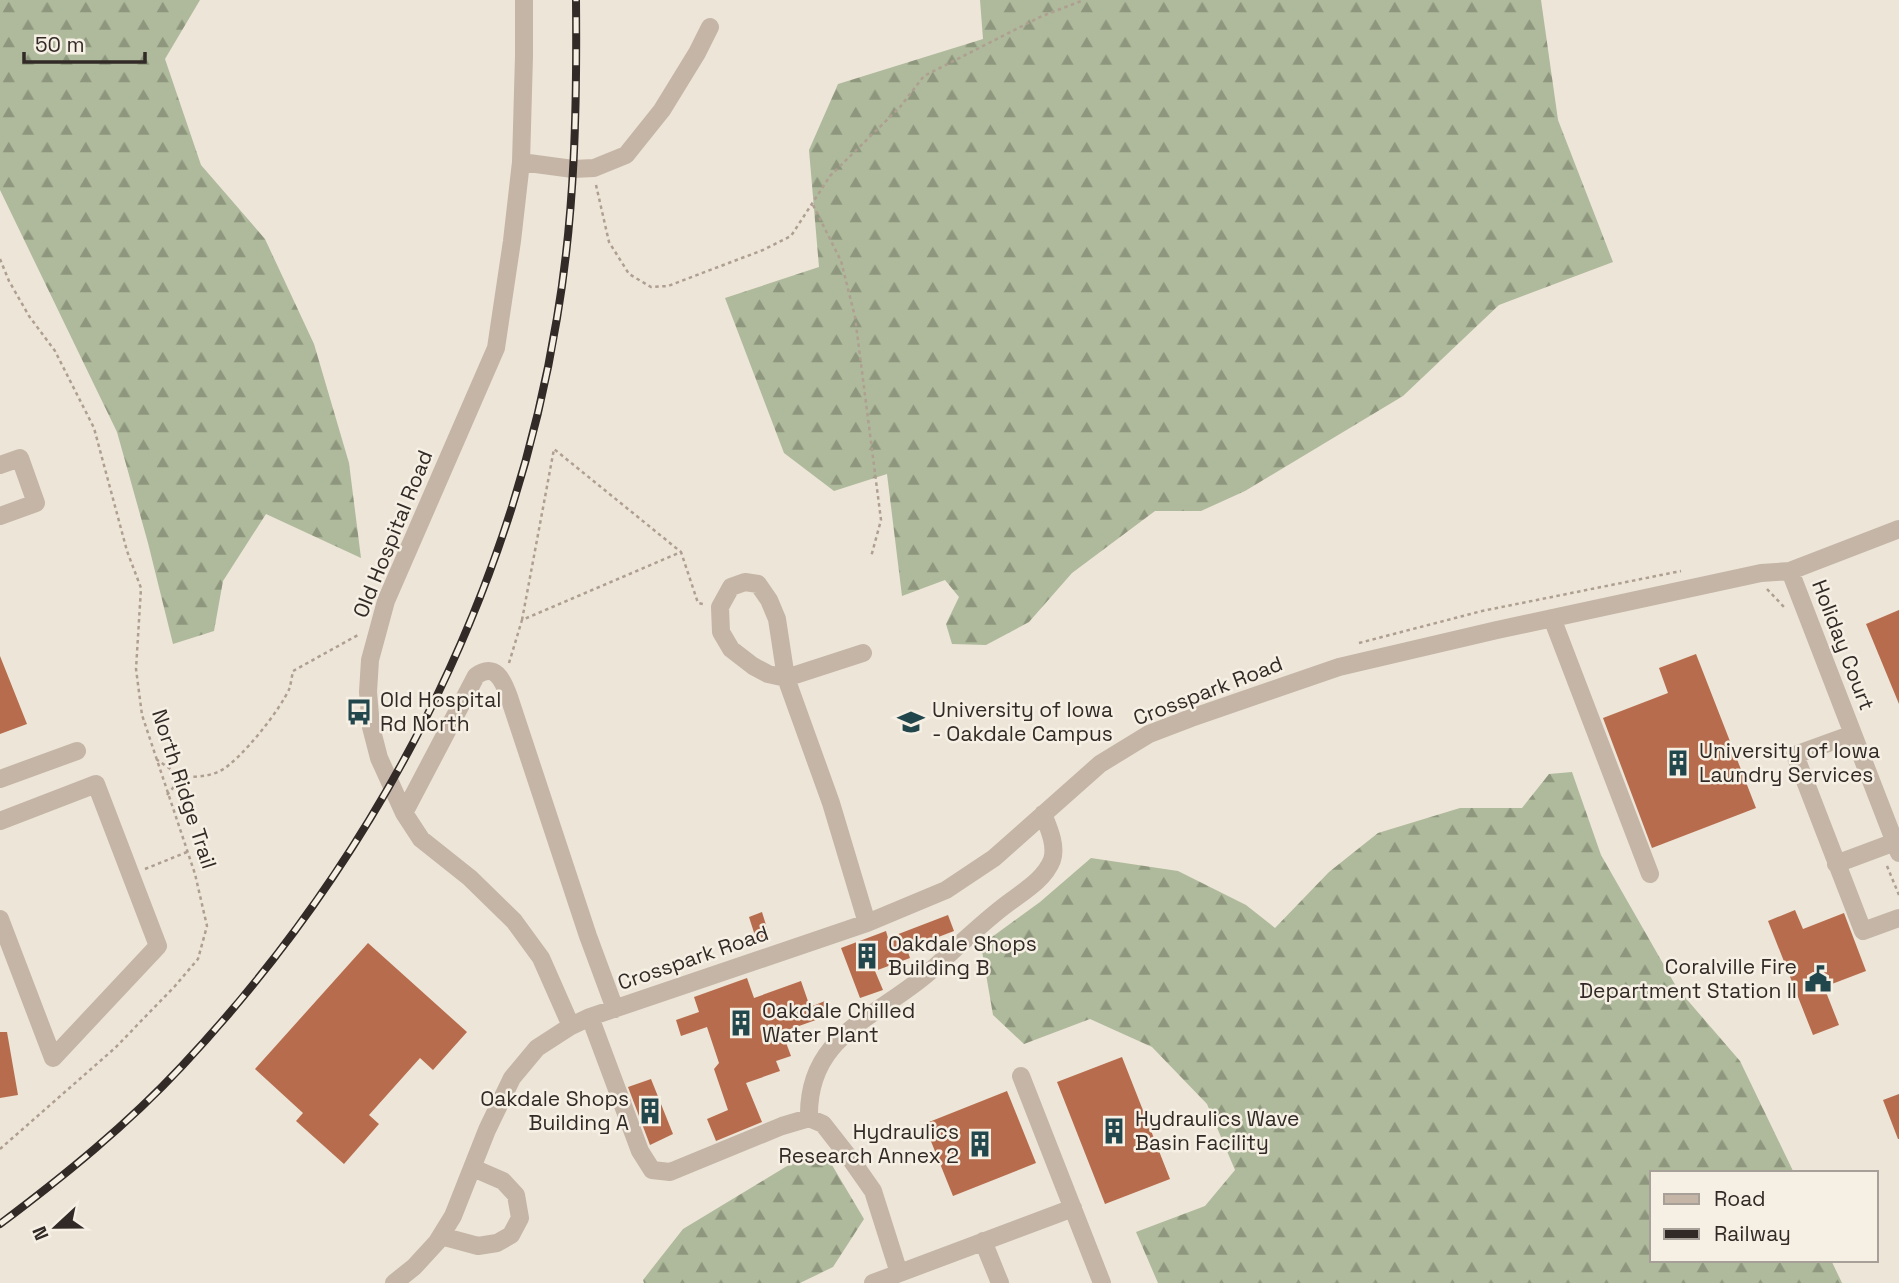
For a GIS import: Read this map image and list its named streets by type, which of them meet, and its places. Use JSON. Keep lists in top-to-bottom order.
{
  "streets": {
    "street": ["Old Hospital Road", "Holiday Court", "Crosspark Road"],
    "path": ["North Ridge Trail"]
  },
  "crossings": [
    ["Old Hospital Road", "Crosspark Road"],
    ["Holiday Court", "Crosspark Road"]
  ],
  "places": {
    "bus stop": ["Old Hospital Rd North"],
    "school or university": ["University of Iowa - Oakdale Campus"],
    "building": [
      "University of Iowa Laundry Services",
      "Oakdale Shops Building B",
      "Oakdale Chilled Water Plant",
      "Oakdale Shops Building A",
      "Hydraulics Wave Basin Facility",
      "Hydraulics Research Annex 2"
    ],
    "public building": ["Coralville Fire Department Station II"]
  },
  "legend": ["Road", "Railway"],
  "scale_bar": "50 m",
  "north": "left"
}
